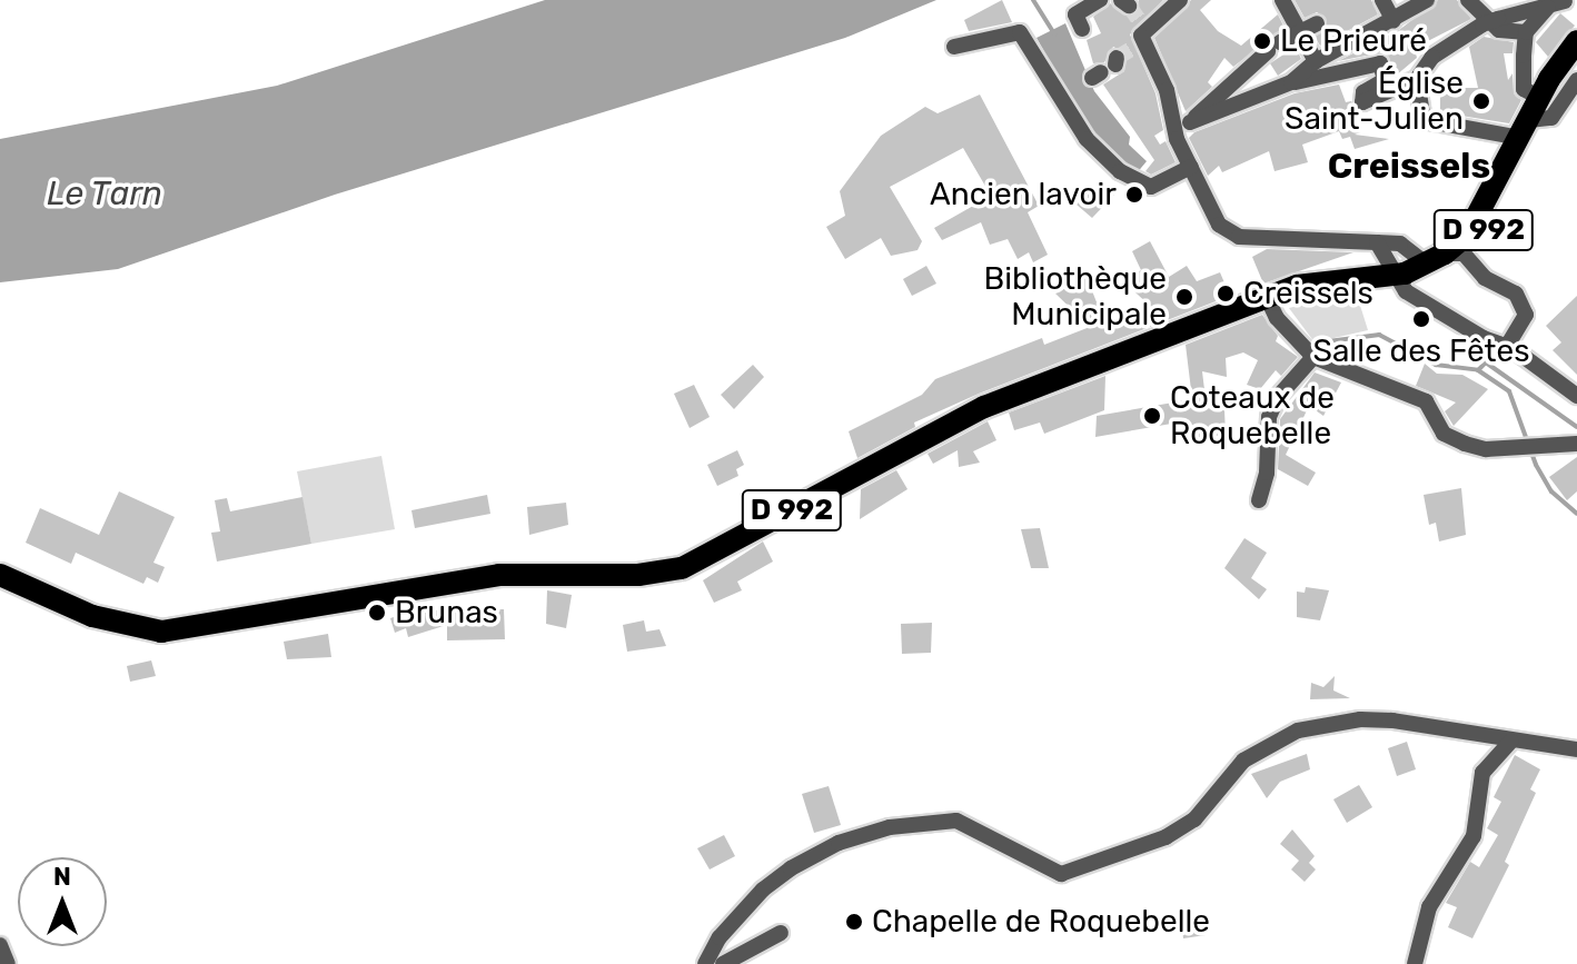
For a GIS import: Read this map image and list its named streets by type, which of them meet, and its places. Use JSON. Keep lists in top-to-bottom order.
{
  "streets": {
    "main road": ["D 992"]
  },
  "districts": ["Creissels"],
  "water": ["Le Tarn"],
  "places": [
    "Le Prieuré",
    "Église Saint-Julien",
    "Ancien lavoir",
    "Creissels",
    "Bibliothèque Municipale",
    "Salle des Fêtes",
    "Coteaux de Roquebelle",
    "Brunas",
    "Chapelle de Roquebelle"
  ],
  "north": "top"
}
